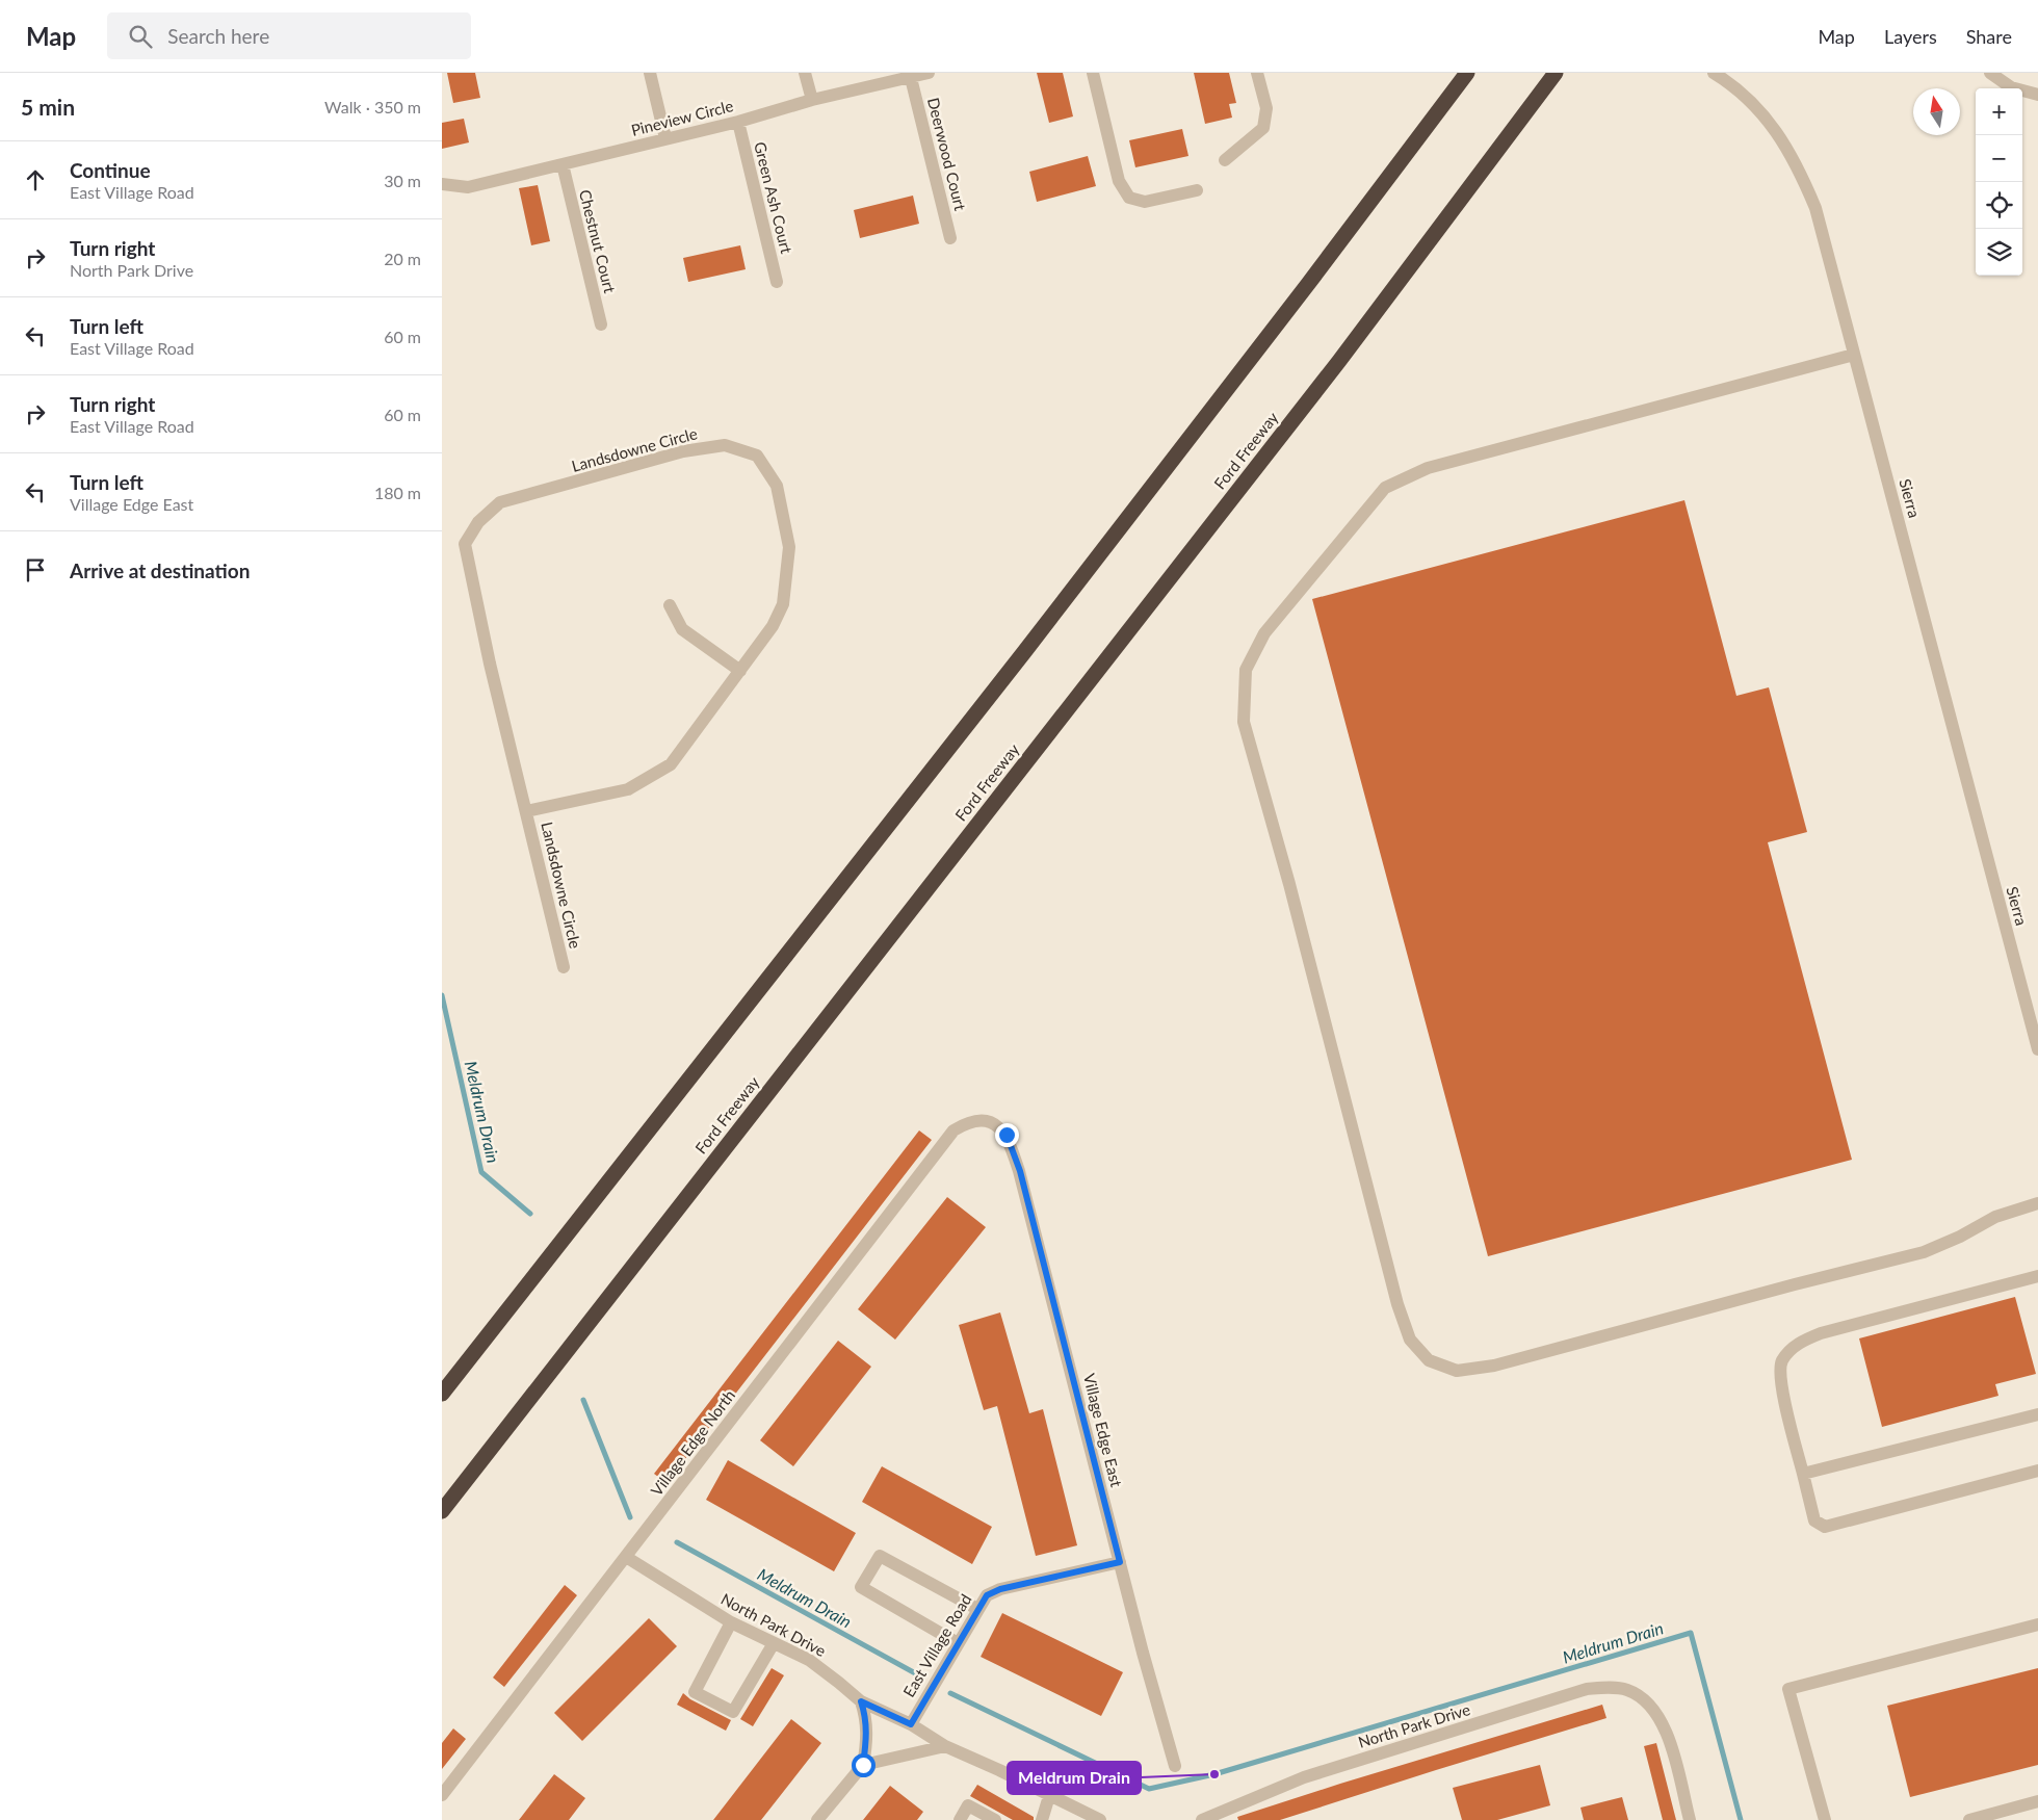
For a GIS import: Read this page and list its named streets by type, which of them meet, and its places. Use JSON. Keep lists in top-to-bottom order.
{
  "streets": {
    "highway": ["Ford Freeway"],
    "street": [
      "Pineview Circle",
      "Deerwood Court",
      "Green Ash Court",
      "Chestnut Court",
      "Landsdowne Circle",
      "Sierra",
      "Village Edge East",
      "Village Edge North",
      "North Park Drive",
      "East Village Road"
    ]
  },
  "crossings": [
    ["Pineview Circle", "Deerwood Court"],
    ["Pineview Circle", "Green Ash Court"],
    ["Pineview Circle", "Chestnut Court"],
    ["Village Edge East", "Village Edge North"],
    ["Village Edge East", "East Village Road"],
    ["Village Edge North", "North Park Drive"],
    ["North Park Drive", "East Village Road"]
  ],
  "water": ["Meldrum Drain"],
  "places": ["Meldrum Drain"],
  "north": "top",
  "page": {
    "header": "Map",
    "search": "Search here",
    "nav": ["Map", "Layers", "Share"],
    "heading": ["5 min", "Walk · 350 m"],
    "map_buttons": ["+", "−"],
    "list": [
      ["Continue", "East Village Road", "30 m"],
      ["Turn right", "North Park Drive", "20 m"],
      ["Turn left", "East Village Road", "60 m"],
      ["Turn right", "East Village Road", "60 m"],
      ["Turn left", "Village Edge East", "180 m"],
      "Arrive at destination"
    ]
  }
}
